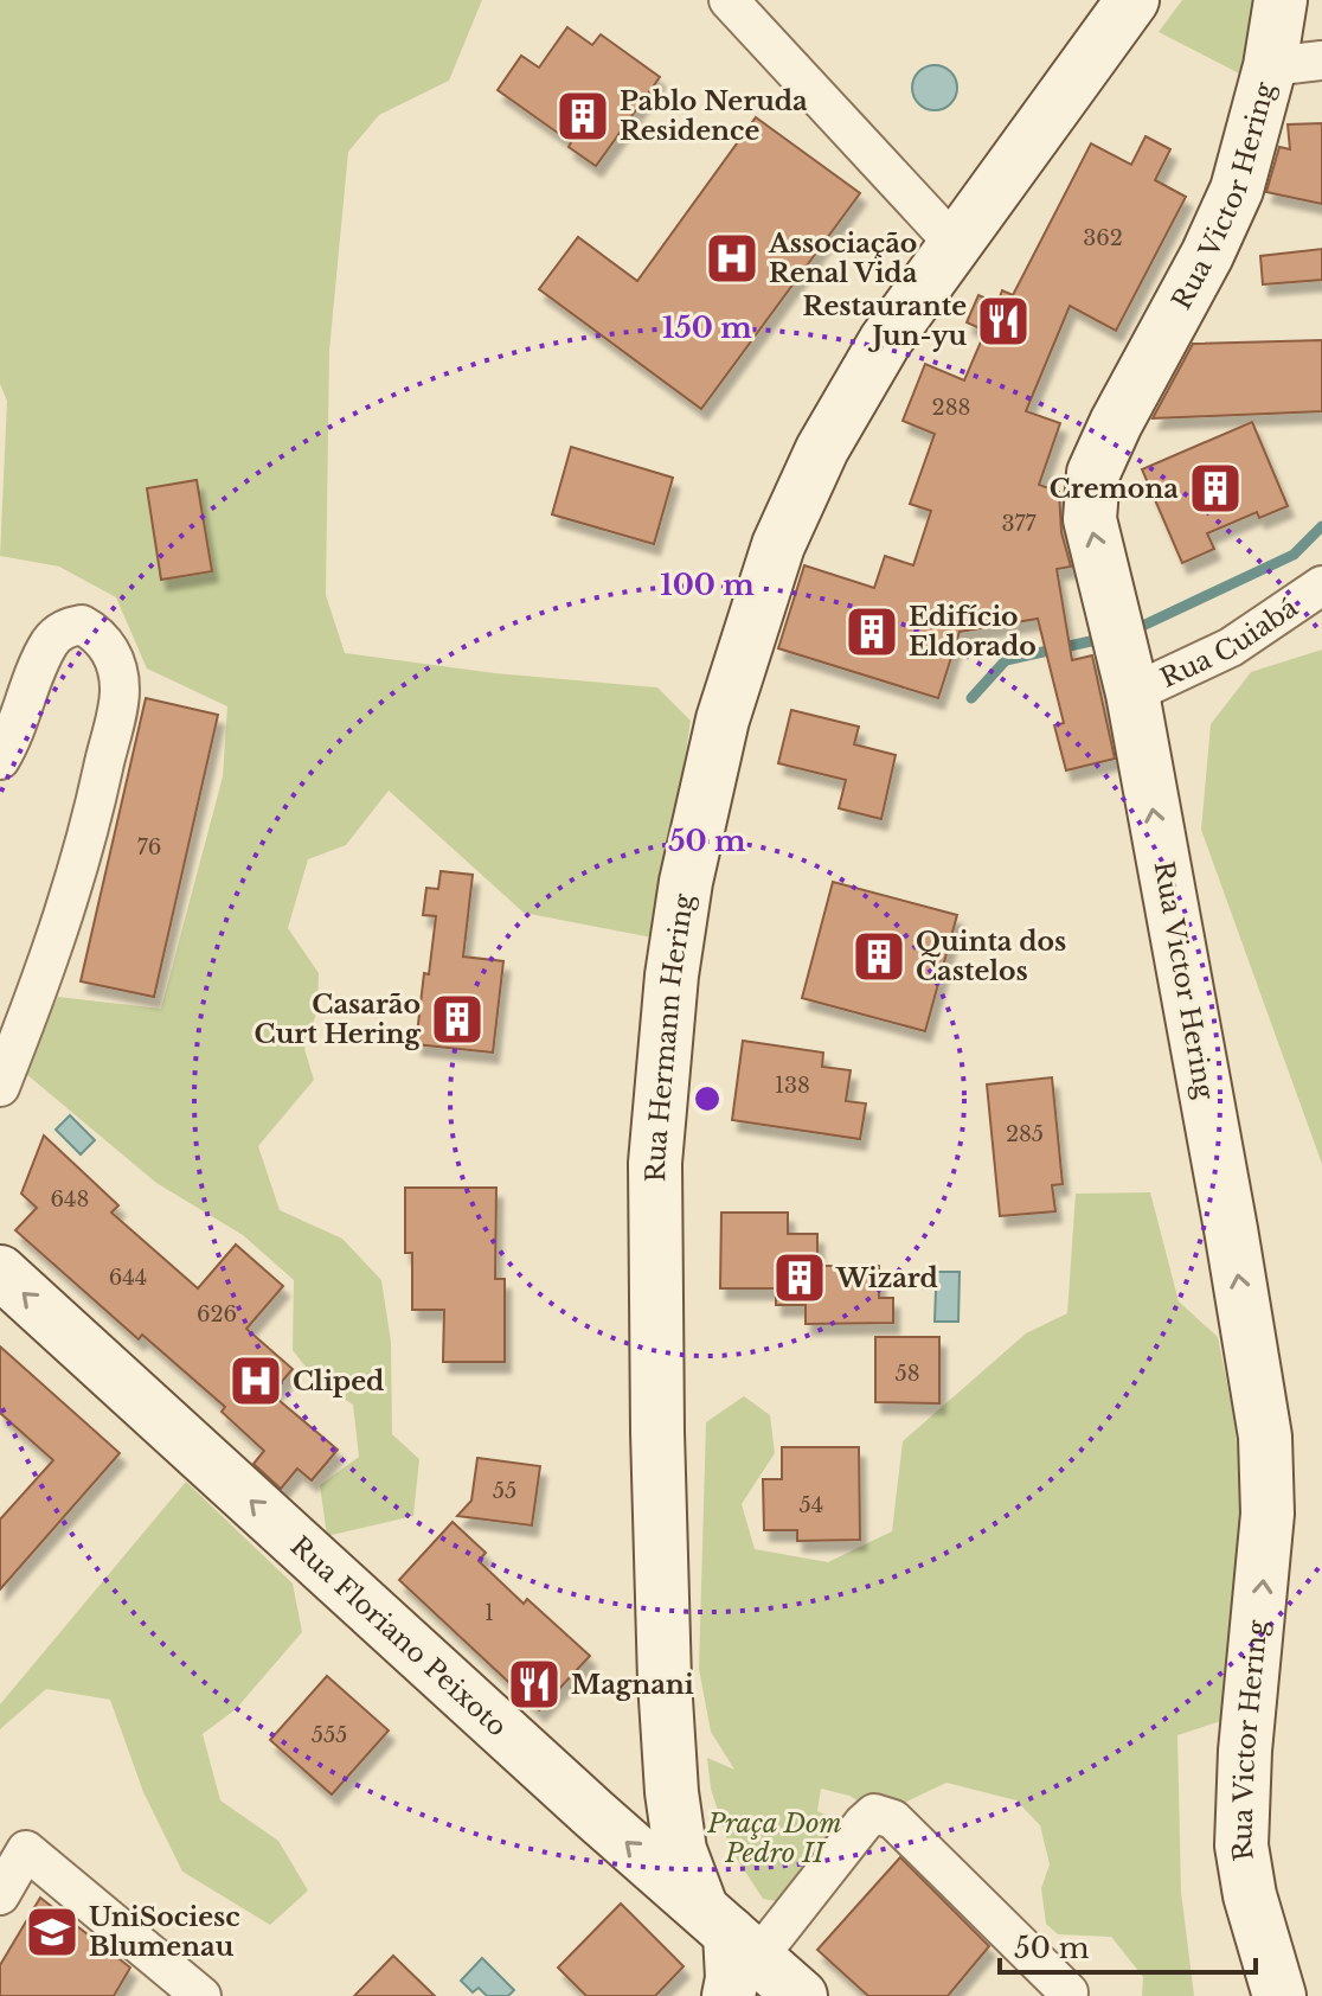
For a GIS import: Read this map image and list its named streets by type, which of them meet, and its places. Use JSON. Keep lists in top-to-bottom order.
{
  "streets": {
    "street": [
      "Rua Victor Hering",
      "Rua Cuiabá",
      "Rua Hermann Hering",
      "Rua Floriano Peixoto"
    ]
  },
  "crossings": [
    ["Rua Victor Hering", "Rua Cuiabá"],
    ["Rua Hermann Hering", "Rua Floriano Peixoto"]
  ],
  "one_way": ["Rua Victor Hering", "Rua Floriano Peixoto"],
  "parks": ["Praça Dom Pedro II"],
  "places": {
    "building": [
      "Pablo Neruda Residence",
      "Cremona",
      "Edifício Eldorado",
      "Quinta dos Castelos",
      "Casarão Curt Hering",
      "Wizard"
    ],
    "hospital": ["Associação Renal Vida", "Cliped"],
    "restaurant": ["Restaurante Jun-yu", "Magnani"],
    "school or university": ["UniSociesc Blumenau"]
  },
  "house_numbers": [
    "362",
    "288",
    "377",
    "76",
    "138",
    "285",
    "648",
    "644",
    "626",
    "58",
    "55",
    "54",
    "1",
    "555"
  ],
  "scale_bar": "50 m",
  "rings": ["150 m", "100 m", "50 m"]
}
